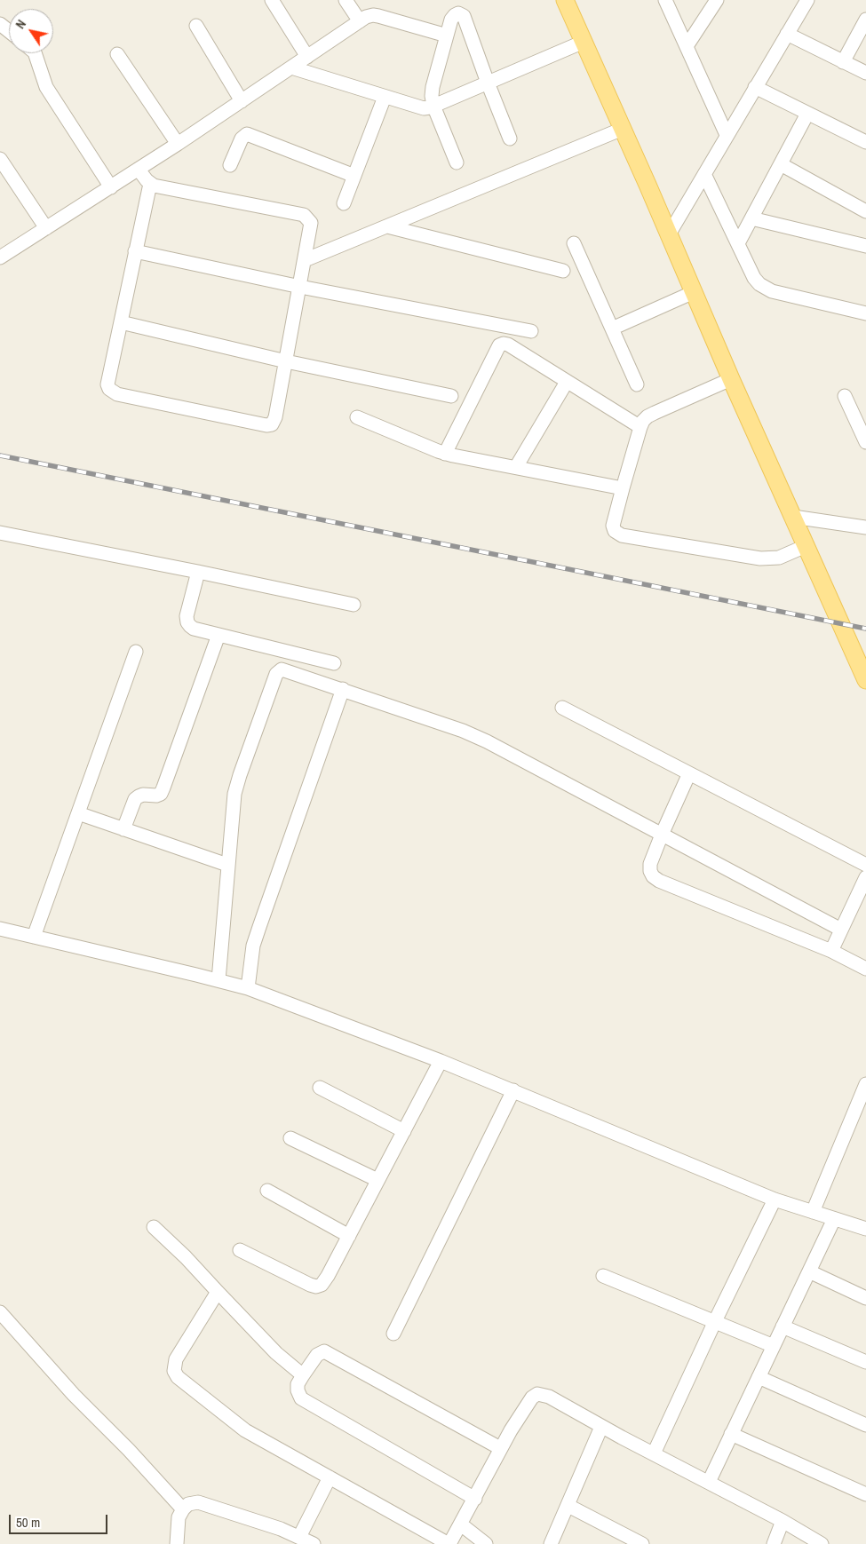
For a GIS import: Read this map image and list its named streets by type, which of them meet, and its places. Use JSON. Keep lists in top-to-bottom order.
{
  "scale_bar": "50 m",
  "north": "top left"
}
